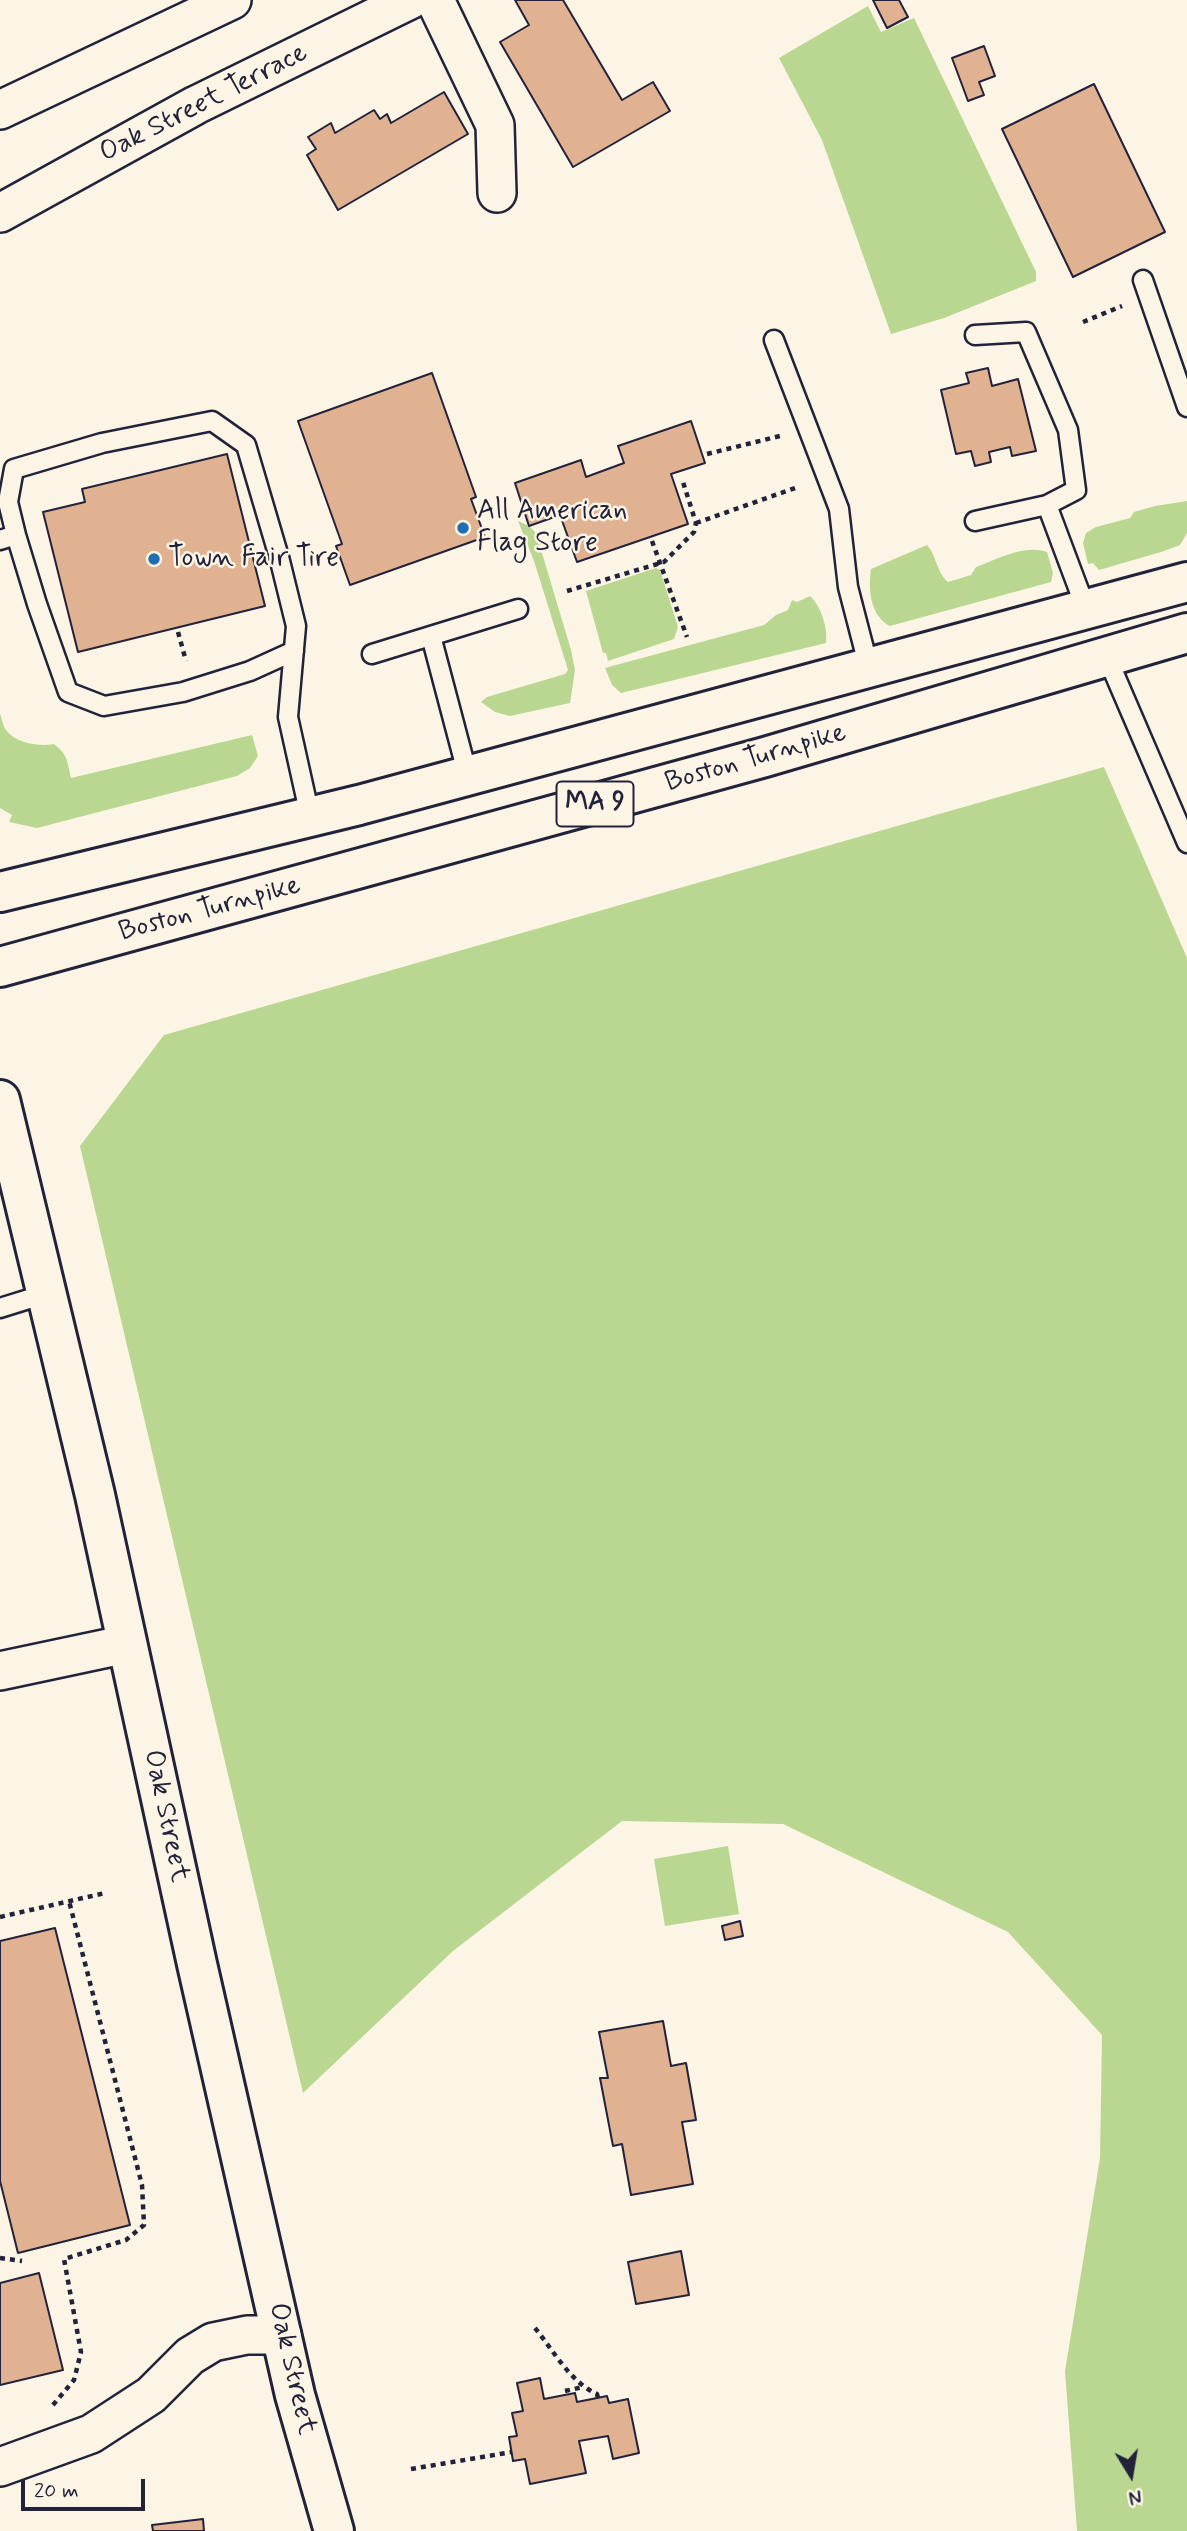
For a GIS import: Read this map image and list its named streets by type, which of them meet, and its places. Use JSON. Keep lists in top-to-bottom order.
{
  "streets": {
    "main road": ["Boston Turnpike", "MA 9", "Oak Street"],
    "street": ["Oak Street Terrace"]
  },
  "places": ["All American Flag Store", "Town Fair Tire"],
  "scale_bar": "20 m",
  "north": "bottom"
}
